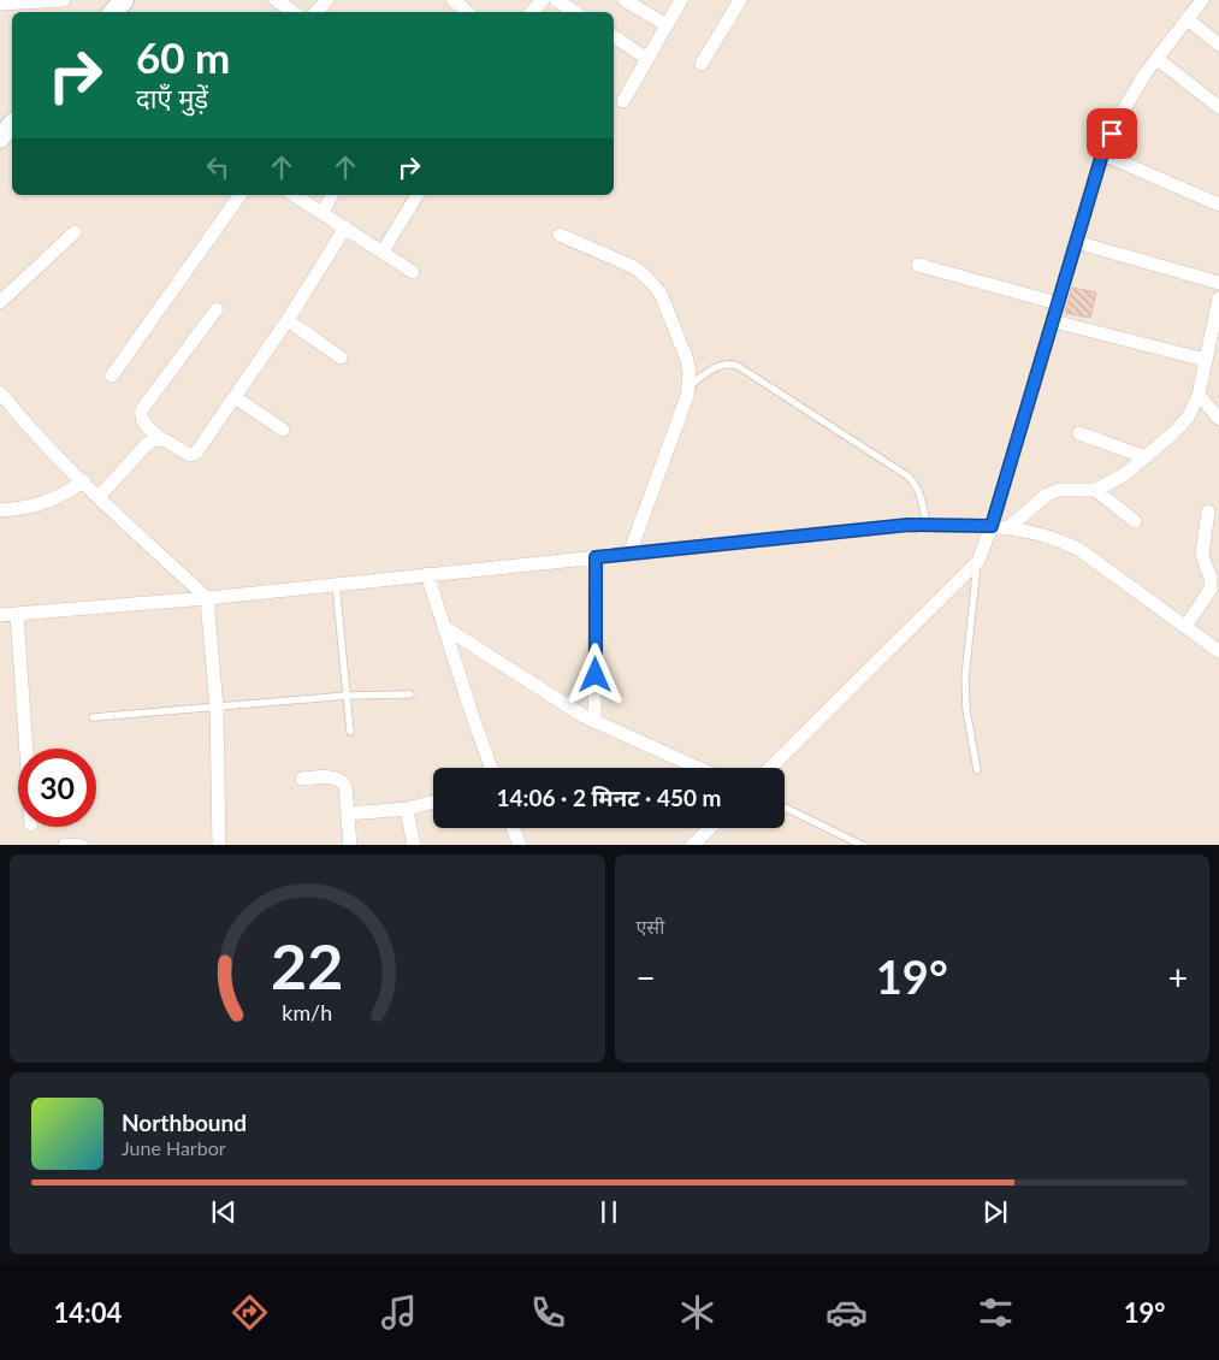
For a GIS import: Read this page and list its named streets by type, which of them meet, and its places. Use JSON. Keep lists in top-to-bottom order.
{
  "page": {
    "turn": ["60 m", "दाएँ मुड़ें"],
    "limit": "30",
    "trip": "14:06 · 2 मिनट · 450 m",
    "tile": "एसी",
    "heat": ["−", "19°", "+"],
    "song": ["Northbound", "June Harbor"],
    "tabs": ["14:04", "19°"],
    "gauge": ["22", "km/h"]
  }
}
